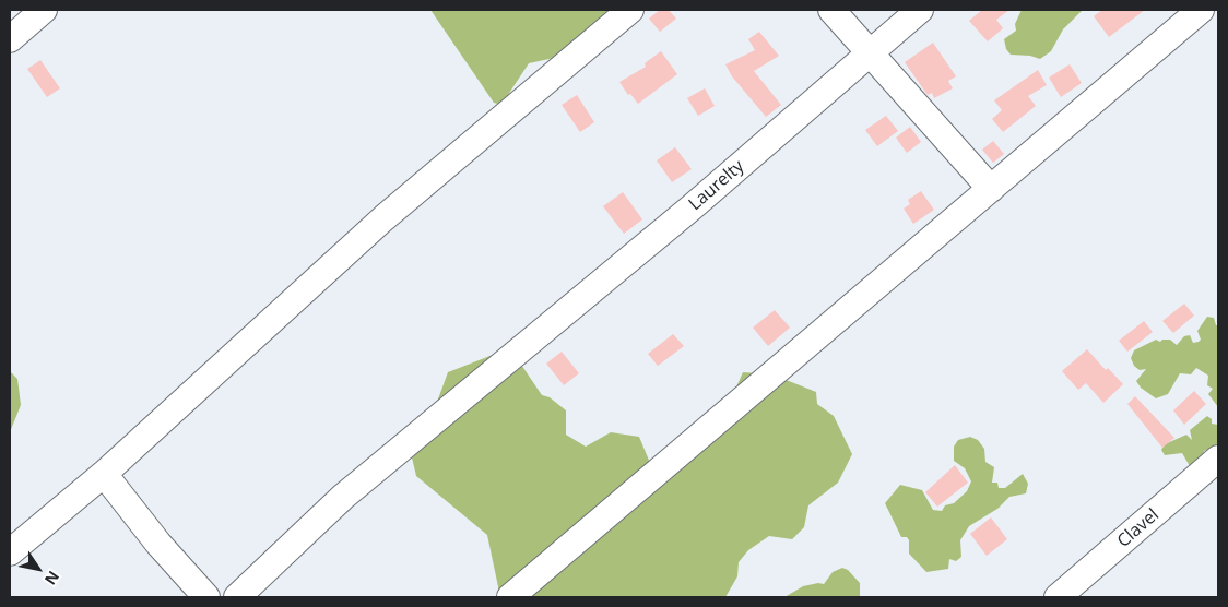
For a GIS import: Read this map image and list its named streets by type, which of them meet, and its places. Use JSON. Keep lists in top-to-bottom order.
{
  "streets": {
    "street": ["Laurelty", "Clavel"]
  },
  "north": "bottom right"
}
